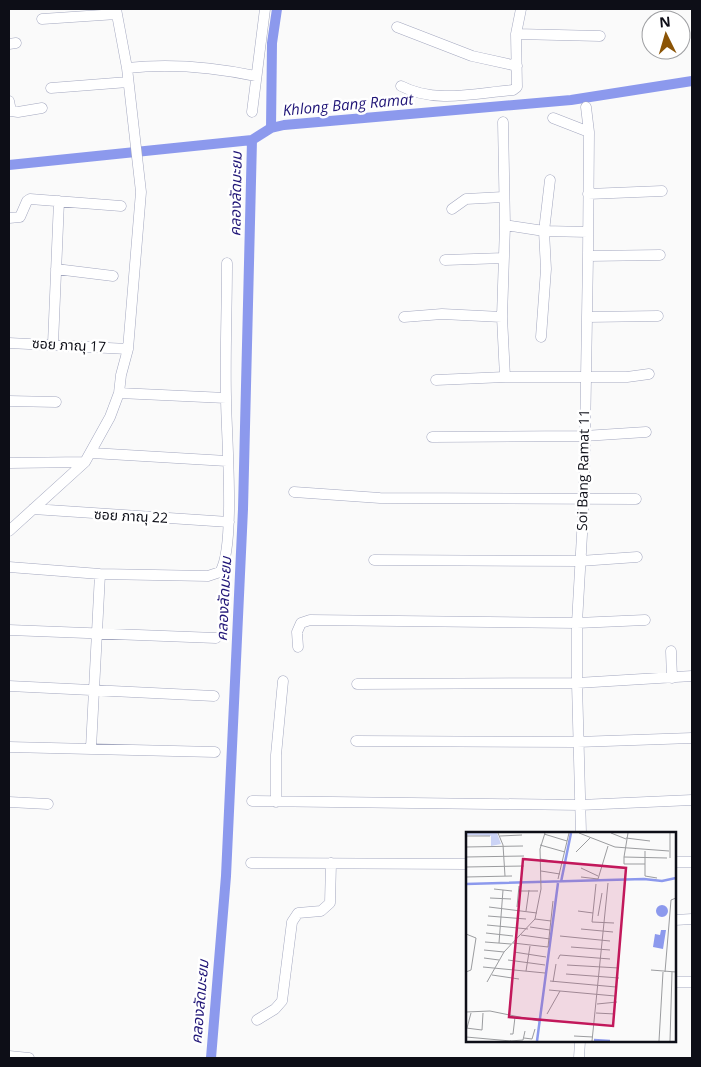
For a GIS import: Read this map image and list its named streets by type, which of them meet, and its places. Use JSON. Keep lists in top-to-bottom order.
{
  "streets": {
    "street": ["ซอย ภาณุ 17", "Soi Bang Ramat 11", "ซอย ภาณุ 22"]
  },
  "water": ["Khlong Bang Ramat", "คลองลัดมะยม"],
  "north": "top"
}
